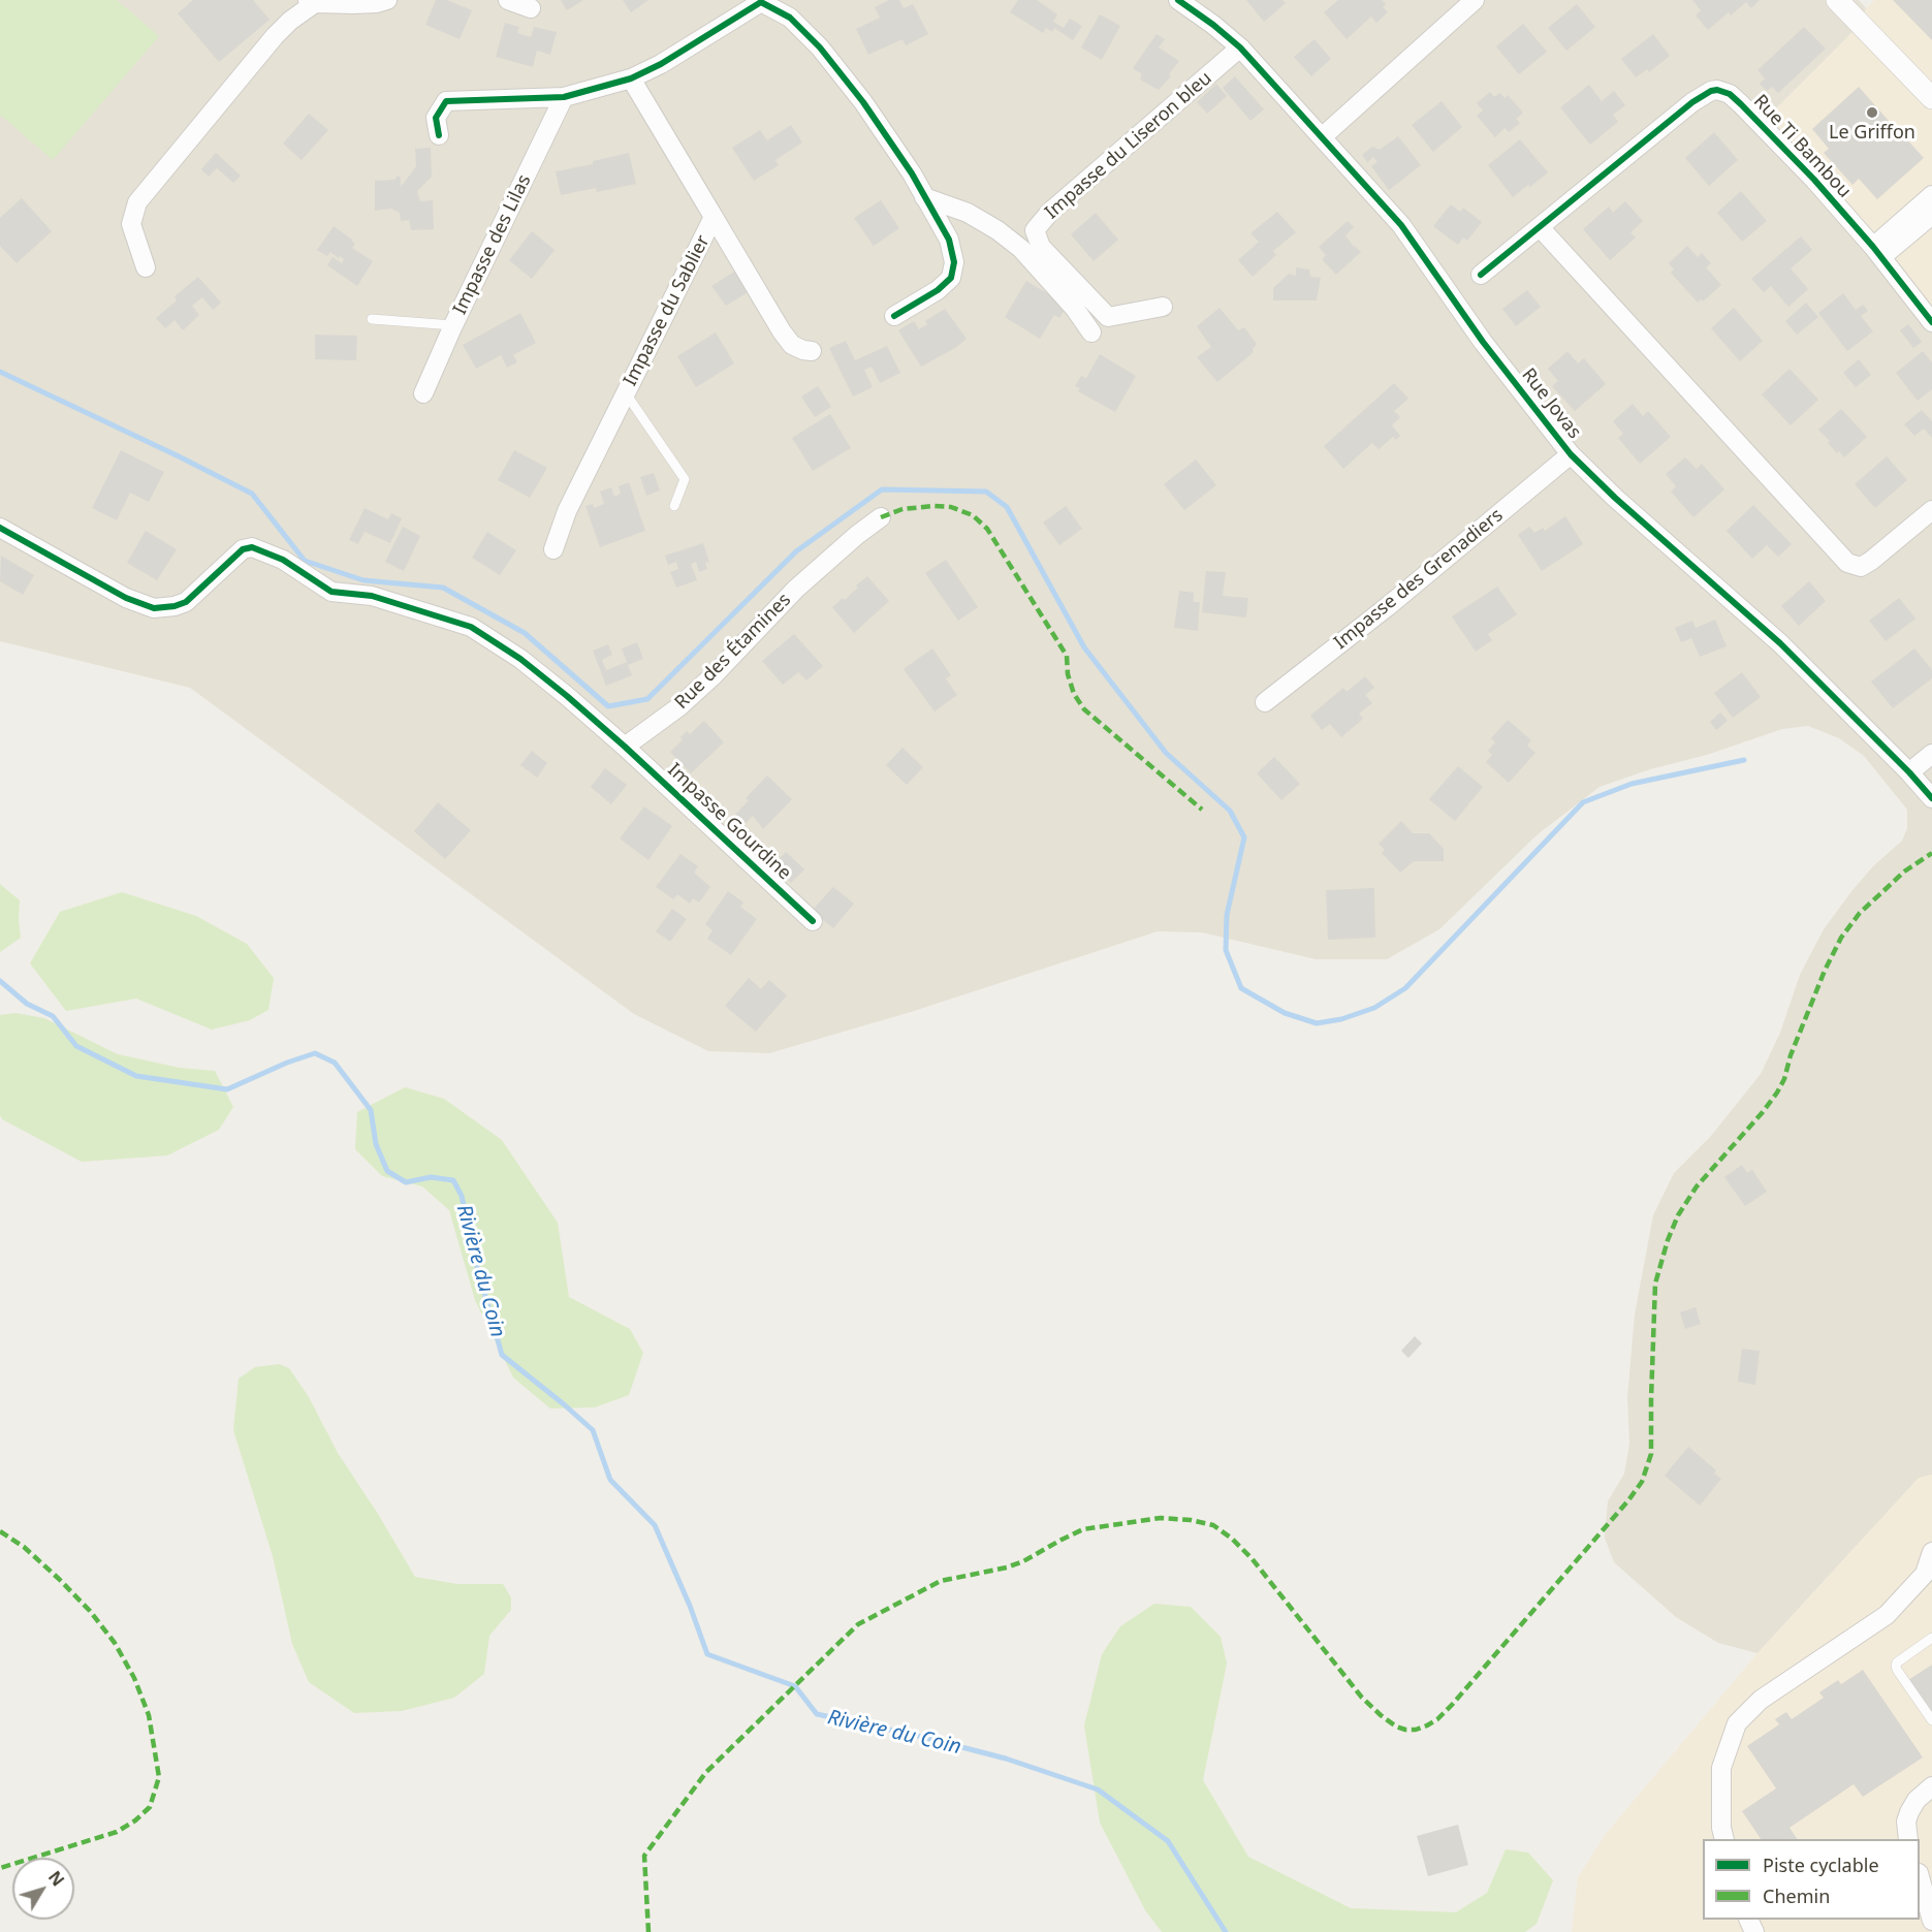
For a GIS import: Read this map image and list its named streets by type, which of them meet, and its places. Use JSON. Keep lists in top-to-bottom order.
{
  "streets": {
    "street": [
      "Impasse du Liseron bleu",
      "Rue Ti Bambou",
      "Impasse des Lilas",
      "Impasse du Sablier",
      "Rue Jovas",
      "Impasse des Grenadiers",
      "Rue des Étamines",
      "Impasse Gourdine"
    ]
  },
  "crossings": [
    ["Impasse du Liseron bleu", "Rue Jovas"],
    ["Rue Jovas", "Impasse des Grenadiers"],
    ["Rue des Étamines", "Impasse Gourdine"]
  ],
  "water": ["Rivière du Coin"],
  "places": ["Le Griffon"],
  "legend": ["Piste cyclable", "Chemin"],
  "north": "top right"
}
